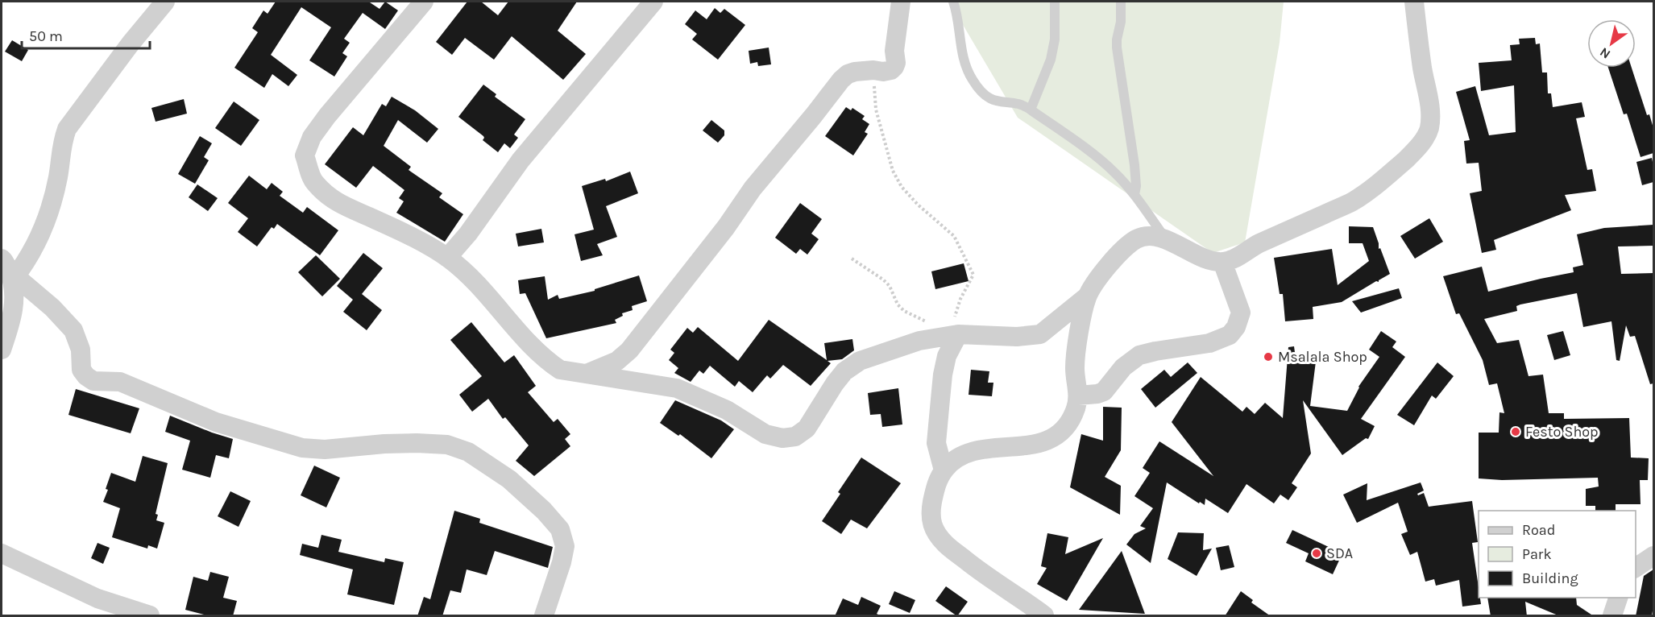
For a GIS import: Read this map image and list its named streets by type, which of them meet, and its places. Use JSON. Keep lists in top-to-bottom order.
{
  "places": ["Msalala Shop", "Festo Shop", "SDA"],
  "legend": ["Road", "Park", "Building"],
  "scale_bar": "50 m",
  "north": "bottom left"
}
